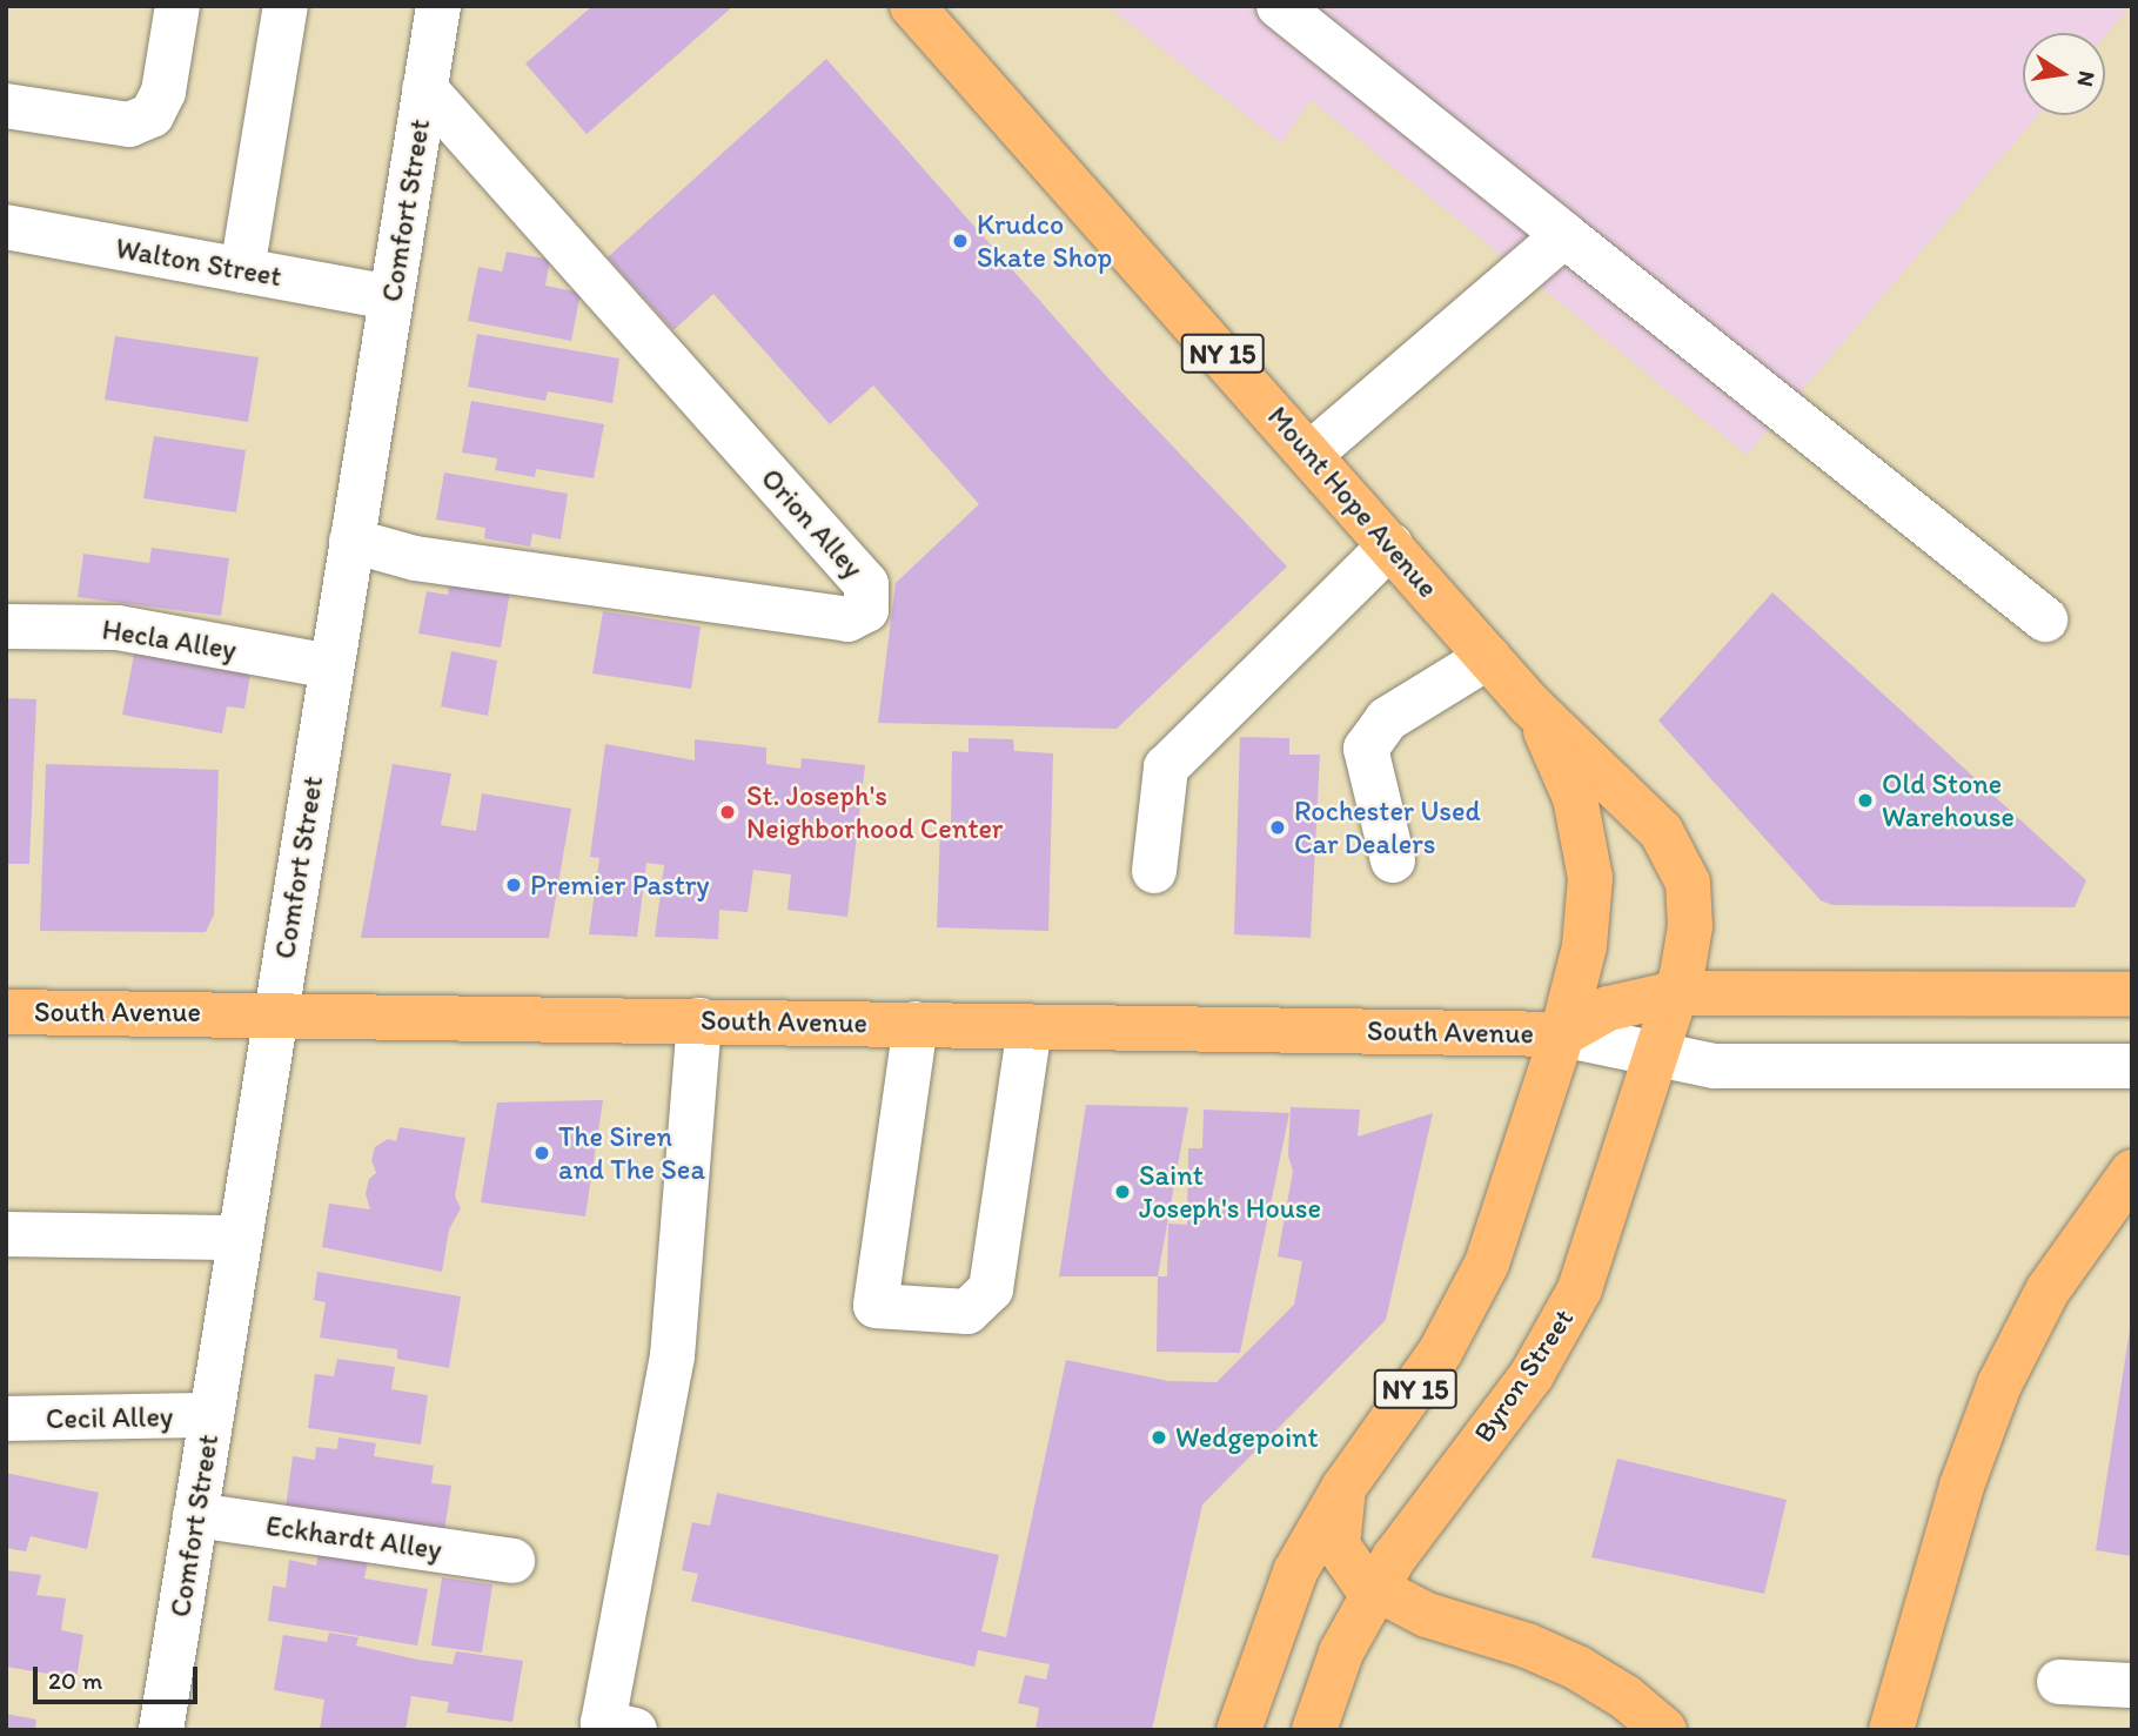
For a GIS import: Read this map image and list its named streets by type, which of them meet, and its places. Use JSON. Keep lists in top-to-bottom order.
{
  "streets": {
    "main road": [
      "NY 15",
      "Mount Hope Avenue",
      "South Avenue",
      "Byron Street"
    ],
    "street": [
      "Comfort Street",
      "Walton Street",
      "Orion Alley",
      "Hecla Alley",
      "Cecil Alley",
      "Eckhardt Alley"
    ]
  },
  "crossings": [
    ["Comfort Street", "Walton Street"],
    ["Comfort Street", "Orion Alley"],
    ["Comfort Street", "Hecla Alley"],
    ["Comfort Street", "South Avenue"],
    ["Comfort Street", "Cecil Alley"],
    ["Comfort Street", "Eckhardt Alley"],
    ["NY 15", "Mount Hope Avenue"],
    ["NY 15", "South Avenue"],
    ["Mount Hope Avenue", "South Avenue"],
    ["Mount Hope Avenue", "Byron Street"],
    ["South Avenue", "Byron Street"]
  ],
  "places": [
    "Krudco Skate Shop",
    "Old Stone Warehouse",
    "St. Joseph's Neighborhood Center",
    "Rochester Used Car Dealers",
    "Premier Pastry",
    "The Siren and The Sea",
    "Saint Joseph's House",
    "Wedgepoint"
  ],
  "scale_bar": "20 m",
  "north": "right"
}
